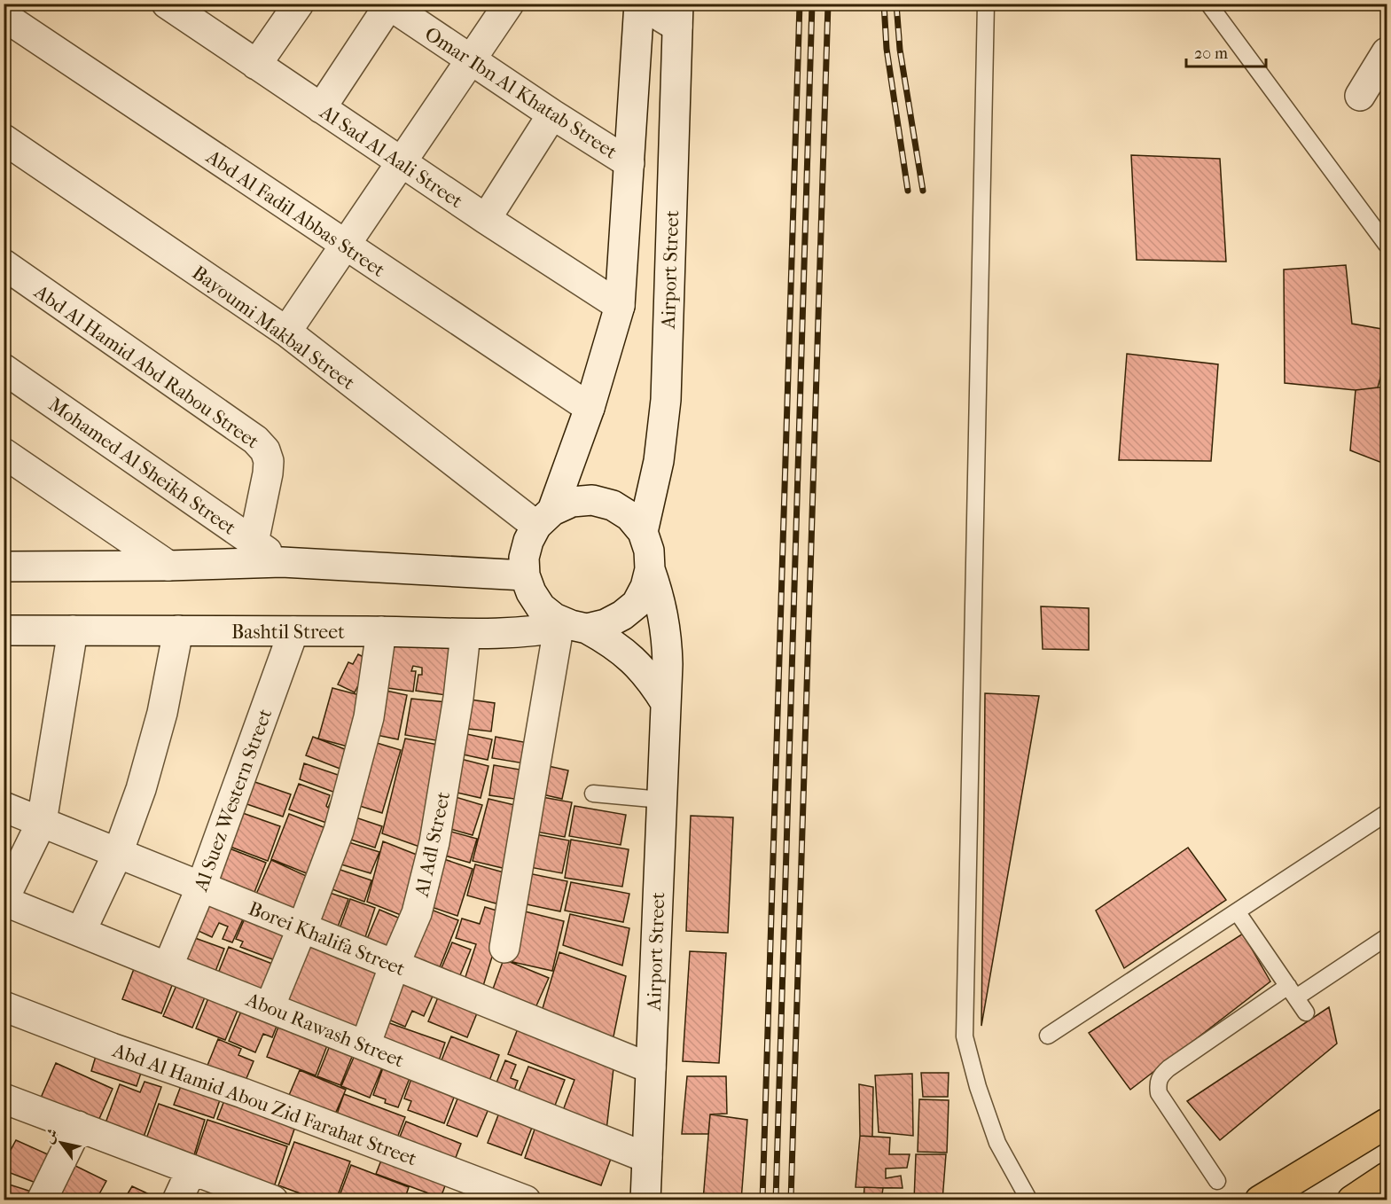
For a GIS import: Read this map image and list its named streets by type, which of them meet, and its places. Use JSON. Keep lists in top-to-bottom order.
{
  "streets": {
    "street": [
      "Omar Ibn Al Khatab Street",
      "Al Sad Al Aali Street",
      "Abd Al Fadil Abbas Street",
      "Airport Street",
      "Bayoumi Makbal Street",
      "Abd Al Hamid Abd Rabou Street",
      "Mohamed Al Sheikh Street",
      "Bashtil Street",
      "Al Suez Western Street",
      "Al Adl Street",
      "Borei Khalifa Street",
      "Abou Rawash Street",
      "Abd Al Hamid Abou Zid Farahat Street"
    ]
  },
  "crossings": [
    ["Airport Street", "Bayoumi Makbal Street"],
    ["Airport Street", "Bashtil Street"],
    ["Airport Street", "Borei Khalifa Street"],
    ["Airport Street", "Abou Rawash Street"],
    ["Bayoumi Makbal Street", "Bashtil Street"],
    ["Abd Al Hamid Abd Rabou Street", "Mohamed Al Sheikh Street"],
    ["Bashtil Street", "Al Suez Western Street"],
    ["Bashtil Street", "Al Adl Street"],
    ["Al Suez Western Street", "Borei Khalifa Street"],
    ["Al Suez Western Street", "Abou Rawash Street"],
    ["Al Adl Street", "Borei Khalifa Street"],
    ["Al Adl Street", "Abou Rawash Street"]
  ],
  "scale_bar": "20 m",
  "north": "top left"
}
